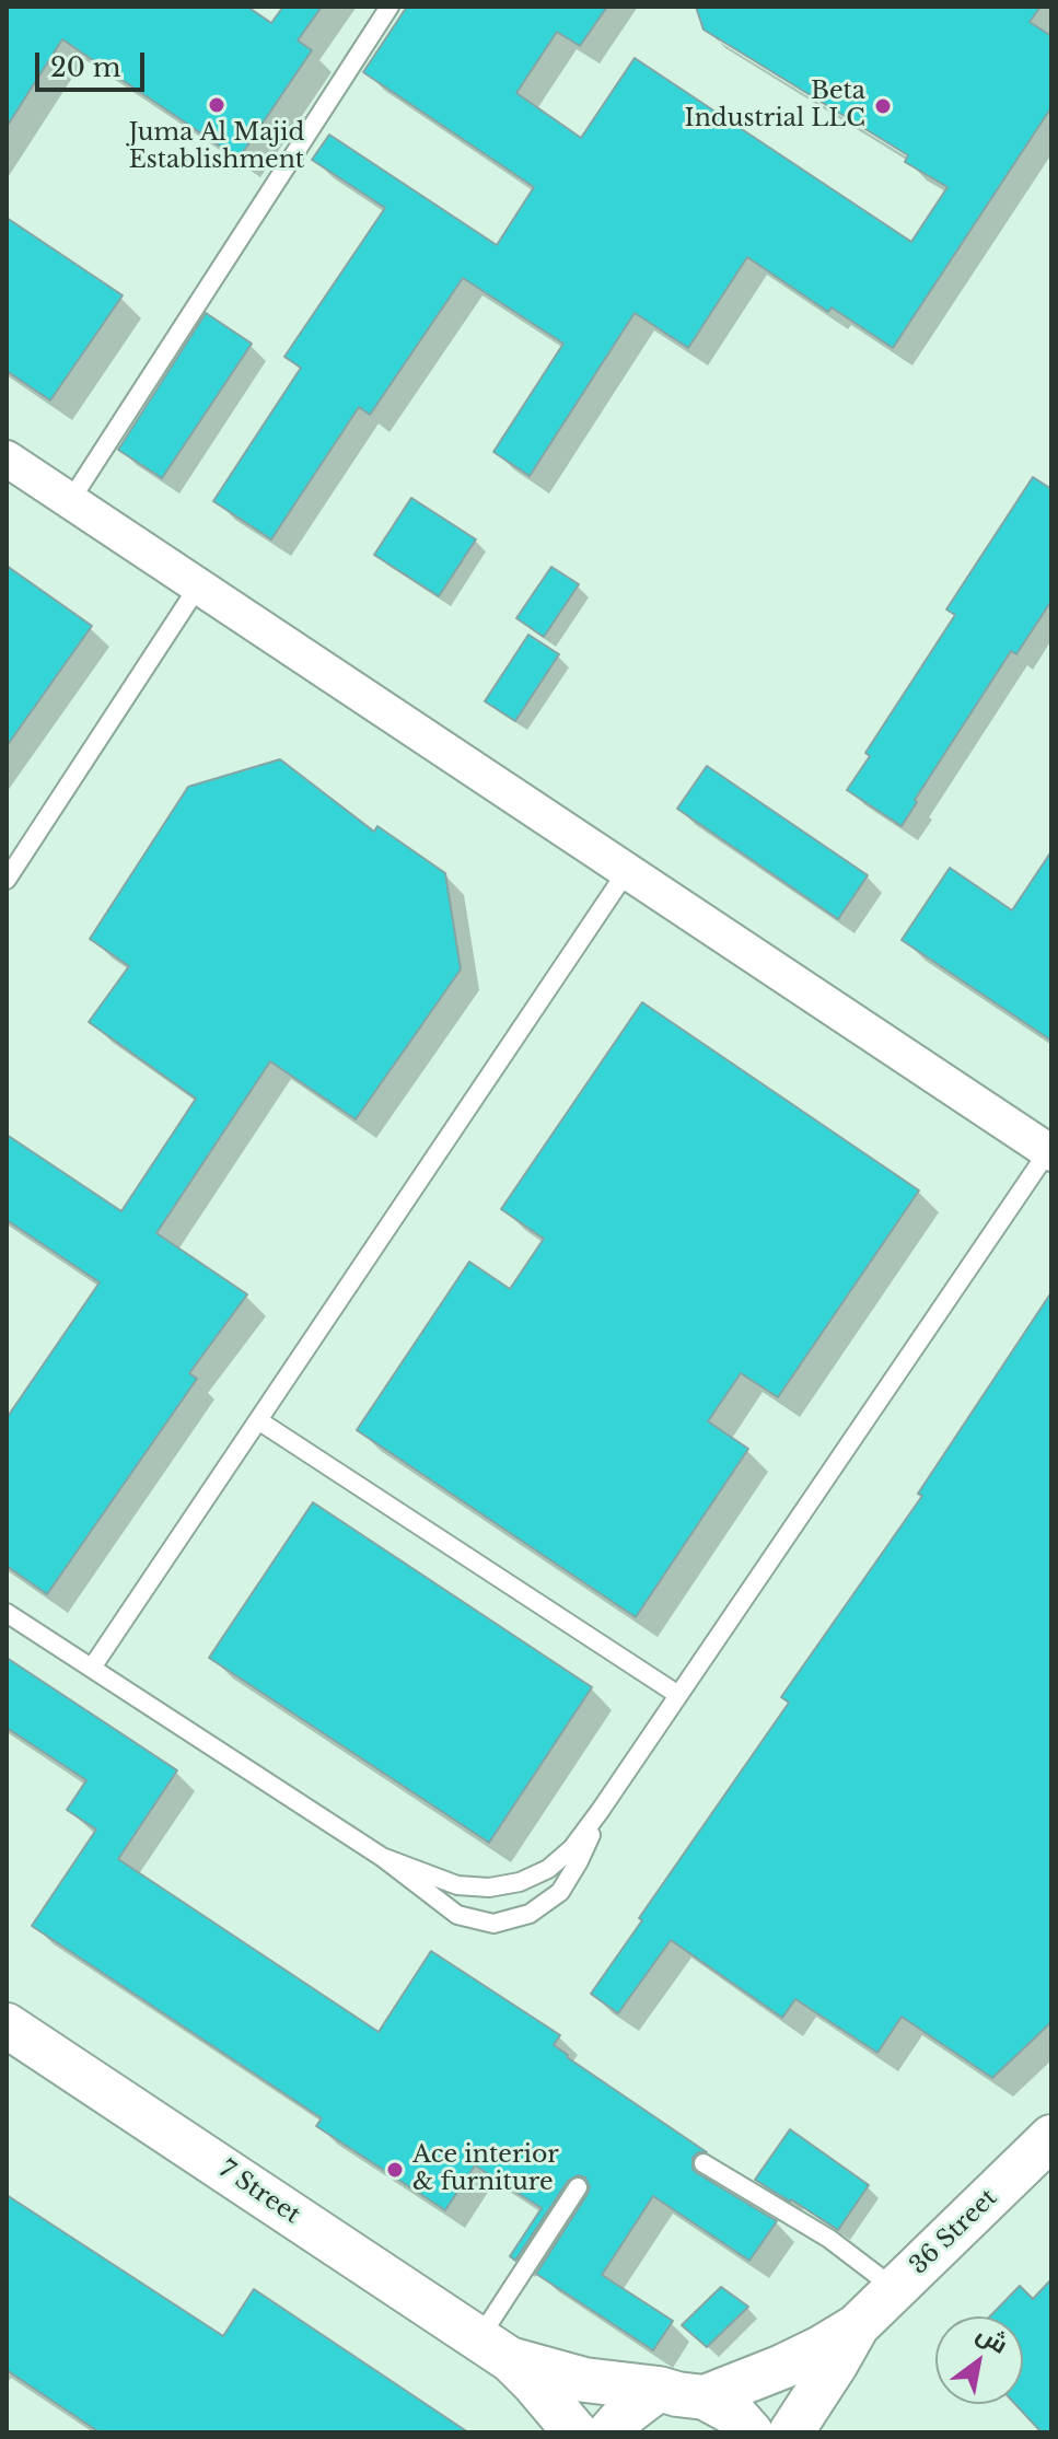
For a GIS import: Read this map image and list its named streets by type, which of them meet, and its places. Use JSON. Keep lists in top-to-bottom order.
{
  "streets": {
    "street": ["7 Street", "36 Street"]
  },
  "crossings": [
    ["7 Street", "36 Street"]
  ],
  "places": ["Juma Al Majid Establishment", "Beta Industrial LLC", "Ace interior & furniture"],
  "scale_bar": "20 m",
  "north": "top right"
}
